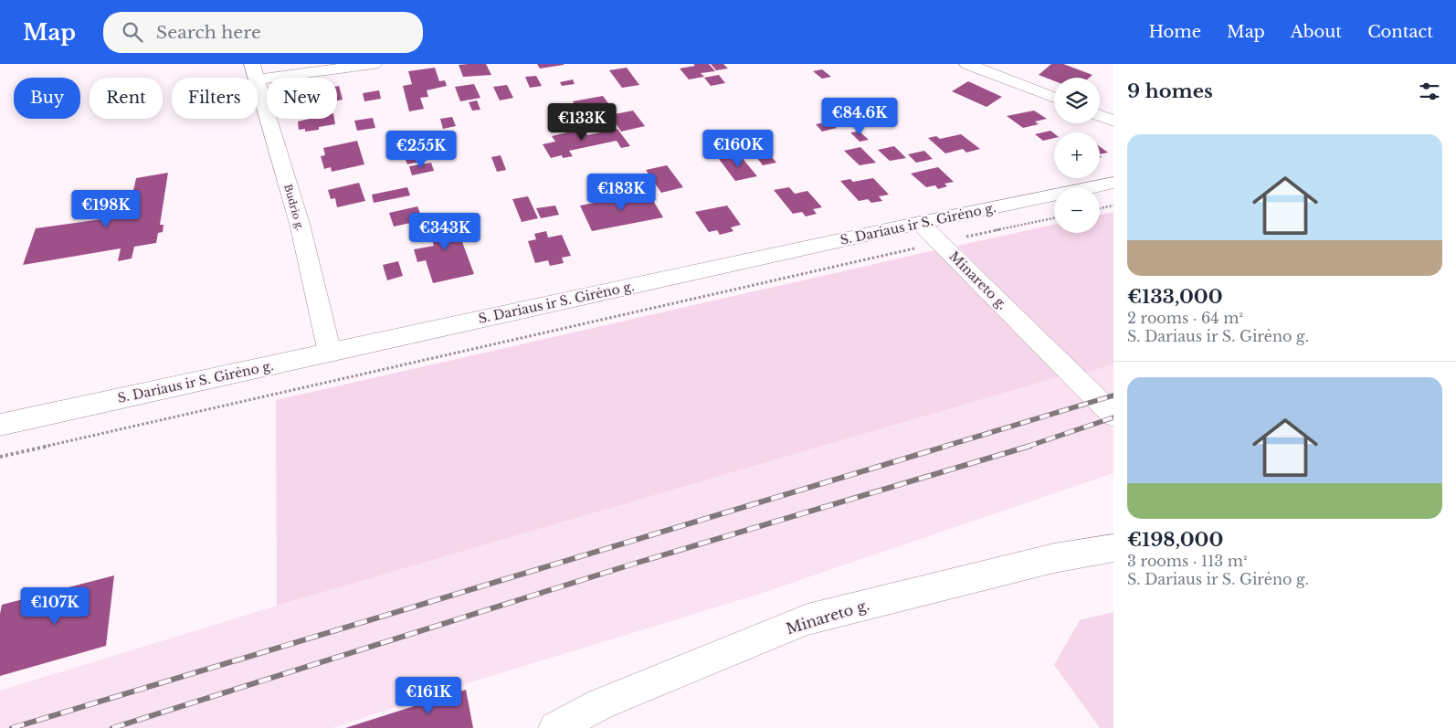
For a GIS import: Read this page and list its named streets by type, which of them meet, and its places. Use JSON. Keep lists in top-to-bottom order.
{
  "streets": {
    "street": ["Budrio g.", "S. Dariaus ir S. Girėno g.", "Minareto g."]
  },
  "crossings": [
    ["Budrio g.", "S. Dariaus ir S. Girėno g."],
    ["S. Dariaus ir S. Girėno g.", "Minareto g."]
  ],
  "page": {
    "header": "Map",
    "search": "Search here",
    "nav": [
      "Home",
      "Map",
      "About",
      "Contact"
    ],
    "heading": "9 homes",
    "map_buttons": ["+", "−"],
    "chip": [
      "Buy",
      "Rent",
      "Filters",
      "New"
    ],
    "price": [
      "€84.6K",
      "€133K",
      "€160K",
      "€255K",
      "€183K",
      "€198K",
      "€343K",
      "€107K",
      "€161K"
    ],
    "list": [
      {
        "name": "€133,000",
        "note": "2 rooms · 64 m² · S. Dariaus ir S. Girėno g."
      },
      {
        "name": "€198,000",
        "note": "3 rooms · 113 m² · S. Dariaus ir S. Girėno g."
      }
    ]
  }
}
